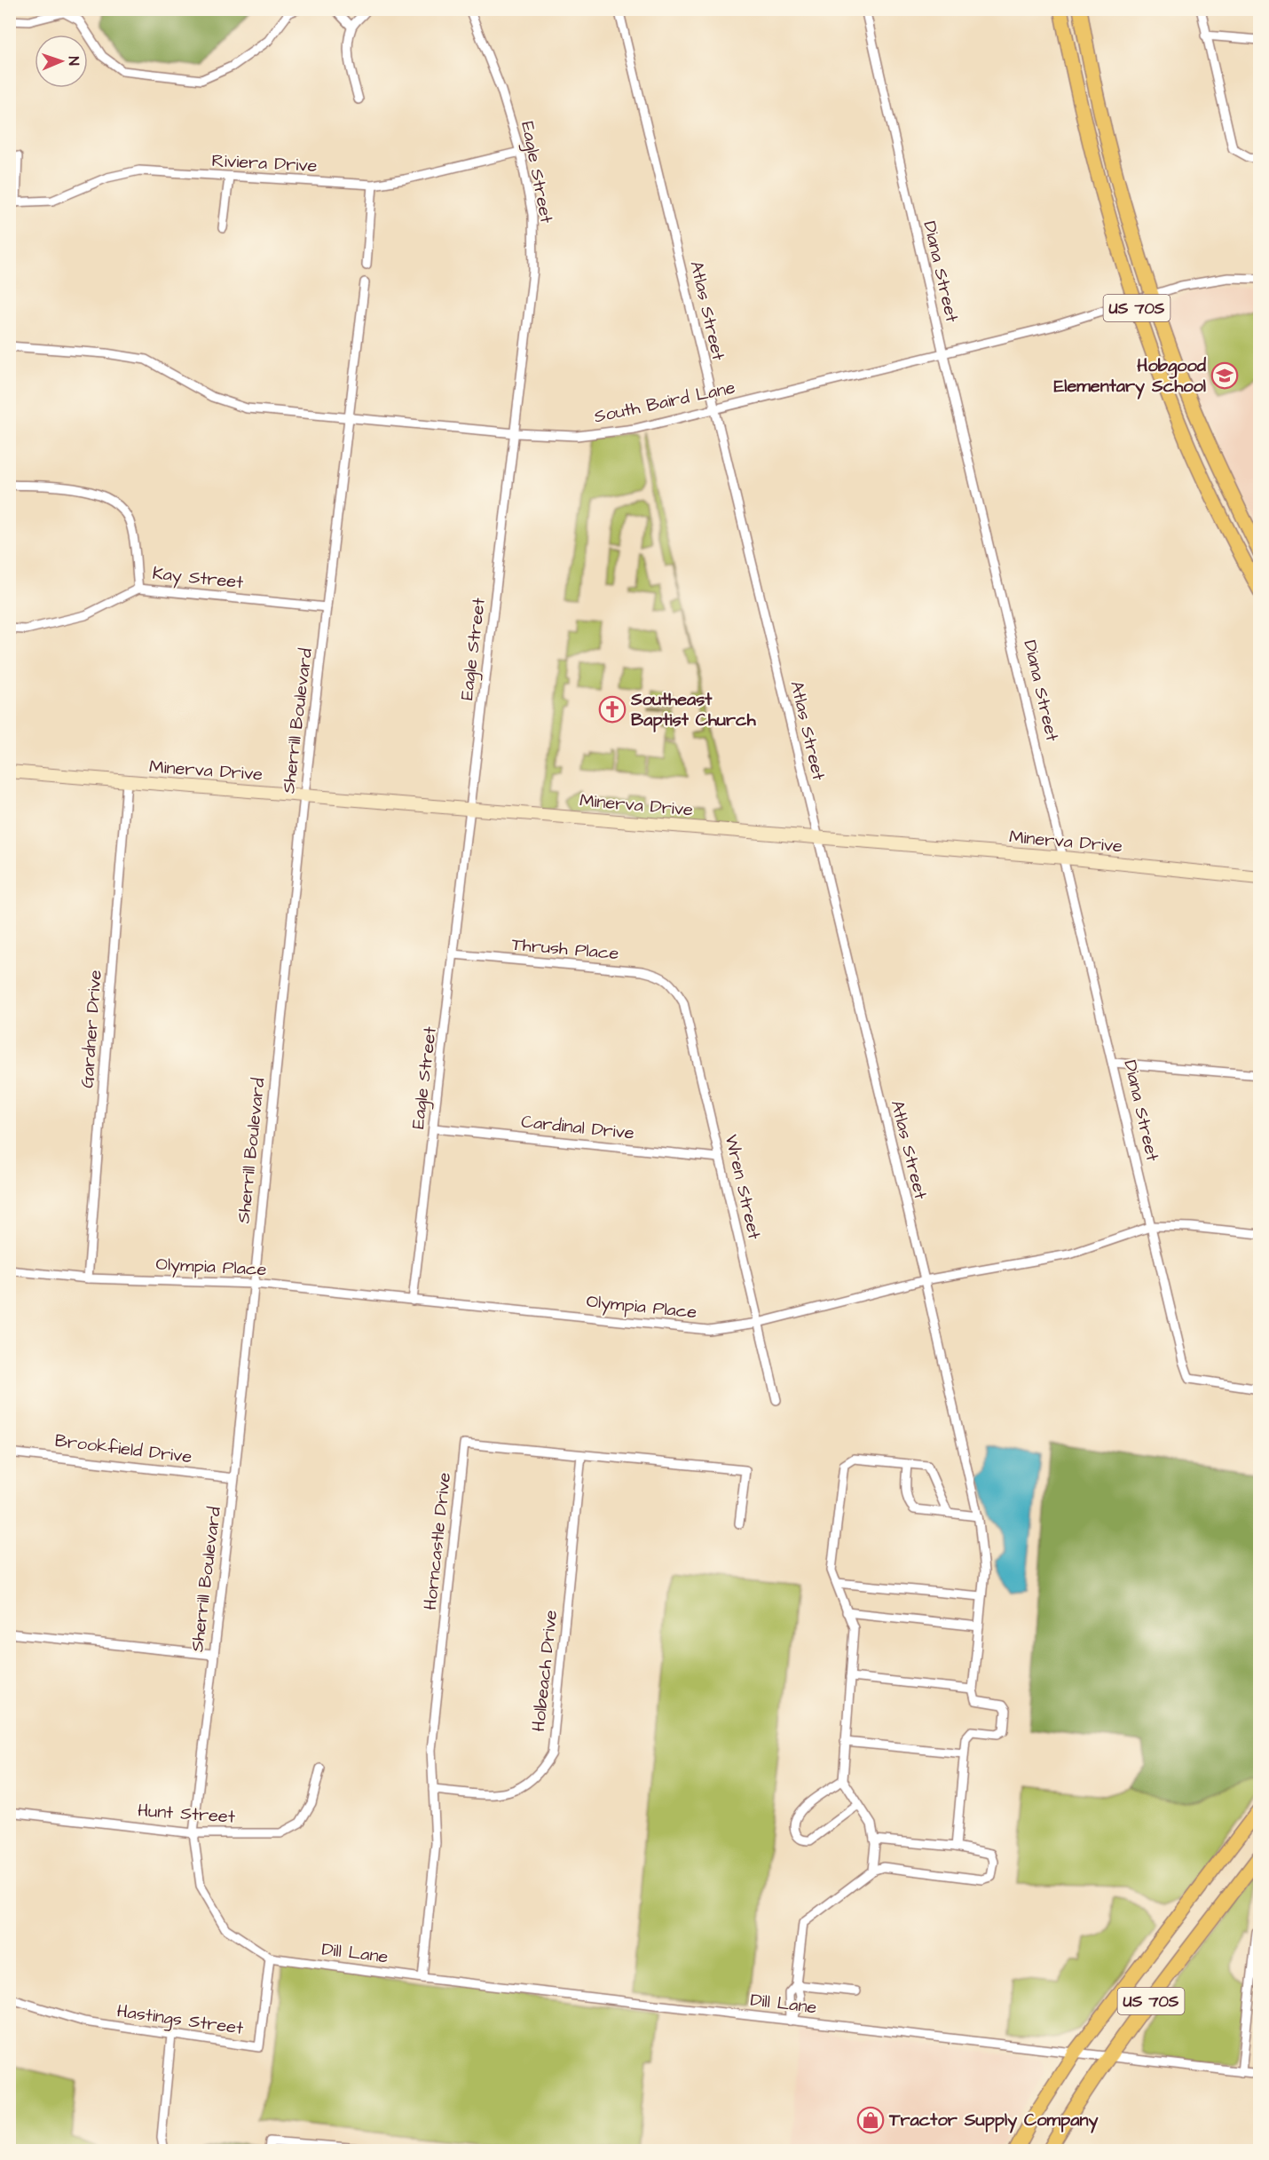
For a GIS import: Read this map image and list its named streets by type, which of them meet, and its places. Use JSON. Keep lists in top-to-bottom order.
{
  "streets": {
    "main road": ["US 70S"],
    "street": [
      "Riviera Drive",
      "Eagle Street",
      "Diana Street",
      "Atlas Street",
      "South Baird Lane",
      "Kay Street",
      "Sherrill Boulevard",
      "Minerva Drive",
      "Thrush Place",
      "Gardner Drive",
      "Cardinal Drive",
      "Wren Street",
      "Olympia Place",
      "Brookfield Drive",
      "Horncastle Drive",
      "Holbeach Drive",
      "Hunt Street",
      "Dill Lane",
      "Hastings Street"
    ]
  },
  "crossings": [
    ["Riviera Drive", "Eagle Street"],
    ["Eagle Street", "South Baird Lane"],
    ["Eagle Street", "Minerva Drive"],
    ["Eagle Street", "Thrush Place"],
    ["Eagle Street", "Cardinal Drive"],
    ["Eagle Street", "Olympia Place"],
    ["Diana Street", "South Baird Lane"],
    ["Diana Street", "Minerva Drive"],
    ["Diana Street", "Olympia Place"],
    ["US 70S", "South Baird Lane"],
    ["US 70S", "Dill Lane"],
    ["Atlas Street", "South Baird Lane"],
    ["Atlas Street", "Minerva Drive"],
    ["Atlas Street", "Olympia Place"],
    ["South Baird Lane", "Sherrill Boulevard"],
    ["Kay Street", "Sherrill Boulevard"],
    ["Sherrill Boulevard", "Minerva Drive"],
    ["Sherrill Boulevard", "Olympia Place"],
    ["Sherrill Boulevard", "Brookfield Drive"],
    ["Sherrill Boulevard", "Hunt Street"],
    ["Sherrill Boulevard", "Dill Lane"],
    ["Sherrill Boulevard", "Hastings Street"],
    ["Minerva Drive", "Gardner Drive"],
    ["Thrush Place", "Wren Street"],
    ["Gardner Drive", "Olympia Place"],
    ["Cardinal Drive", "Wren Street"],
    ["Wren Street", "Olympia Place"],
    ["Horncastle Drive", "Holbeach Drive"],
    ["Horncastle Drive", "Dill Lane"]
  ],
  "places": {
    "school or university": ["Hobgood Elementary School"],
    "church": ["Southeast Baptist Church"],
    "shop": ["Tractor Supply Company"]
  },
  "north": "right"
}
